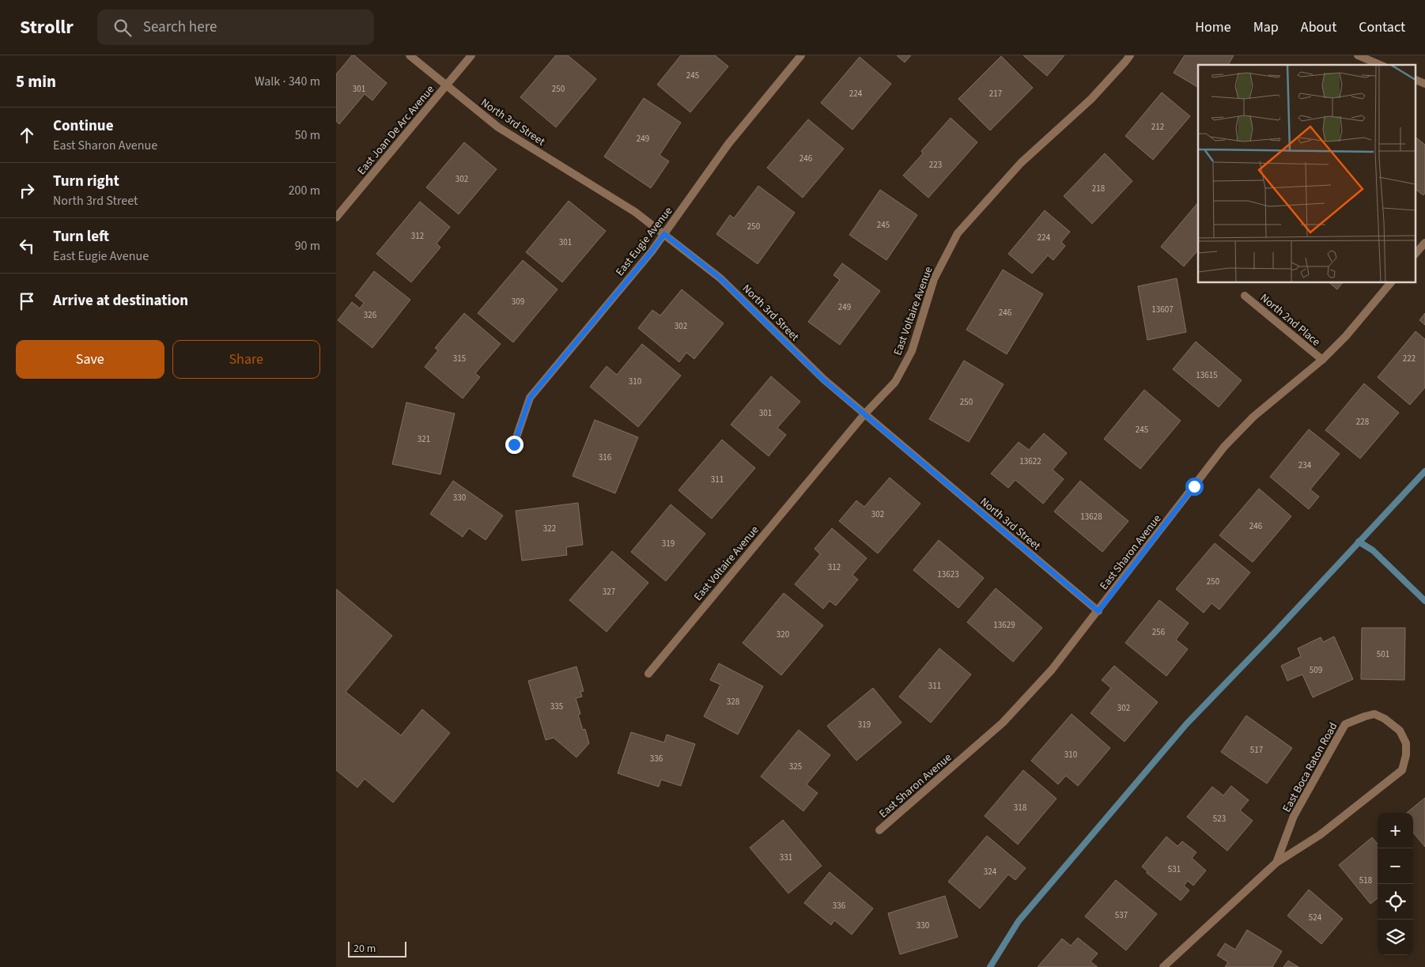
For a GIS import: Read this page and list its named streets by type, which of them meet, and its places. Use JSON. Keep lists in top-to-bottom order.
{
  "streets": {
    "street": [
      "North 3rd Street",
      "East Joan De Arc Avenue",
      "East Eugie Avenue",
      "East Voltaire Avenue",
      "North 2nd Place",
      "East Sharon Avenue",
      "East Boca Raton Road"
    ]
  },
  "crossings": [
    ["North 3rd Street", "East Joan De Arc Avenue"],
    ["North 3rd Street", "East Eugie Avenue"],
    ["North 3rd Street", "East Voltaire Avenue"],
    ["North 3rd Street", "East Sharon Avenue"],
    ["North 2nd Place", "East Sharon Avenue"]
  ],
  "house_numbers": [
    "245",
    "301",
    "250",
    "224",
    "217",
    "212",
    "249",
    "246",
    "223",
    "302",
    "218",
    "245",
    "250",
    "312",
    "224",
    "301",
    "309",
    "249",
    "13607",
    "246",
    "326",
    "302",
    "315",
    "222",
    "13615",
    "310",
    "250",
    "301",
    "228",
    "245",
    "321",
    "316",
    "13622",
    "234",
    "311",
    "330",
    "302",
    "13628",
    "246",
    "322",
    "319",
    "312",
    "13623",
    "250",
    "327",
    "13629",
    "256",
    "320",
    "501",
    "509",
    "311",
    "328",
    "335",
    "302",
    "319",
    "517",
    "310",
    "336",
    "325",
    "318",
    "523",
    "331",
    "531",
    "324",
    "518",
    "336",
    "537",
    "524",
    "330"
  ],
  "scale_bar": "20 m",
  "page": {
    "header": "Strollr",
    "search": "Search here",
    "nav": [
      "Home",
      "Map",
      "About",
      "Contact"
    ],
    "heading": ["5 min", "Walk · 340 m"],
    "list": [
      ["Continue", "East Sharon Avenue", "50 m"],
      ["Turn right", "North 3rd Street", "200 m"],
      ["Turn left", "East Eugie Avenue", "90 m"],
      "Arrive at destination"
    ],
    "buttons": ["Save", "Share"],
    "map_buttons": ["+", "−"],
    "scale": "20 m"
  }
}
